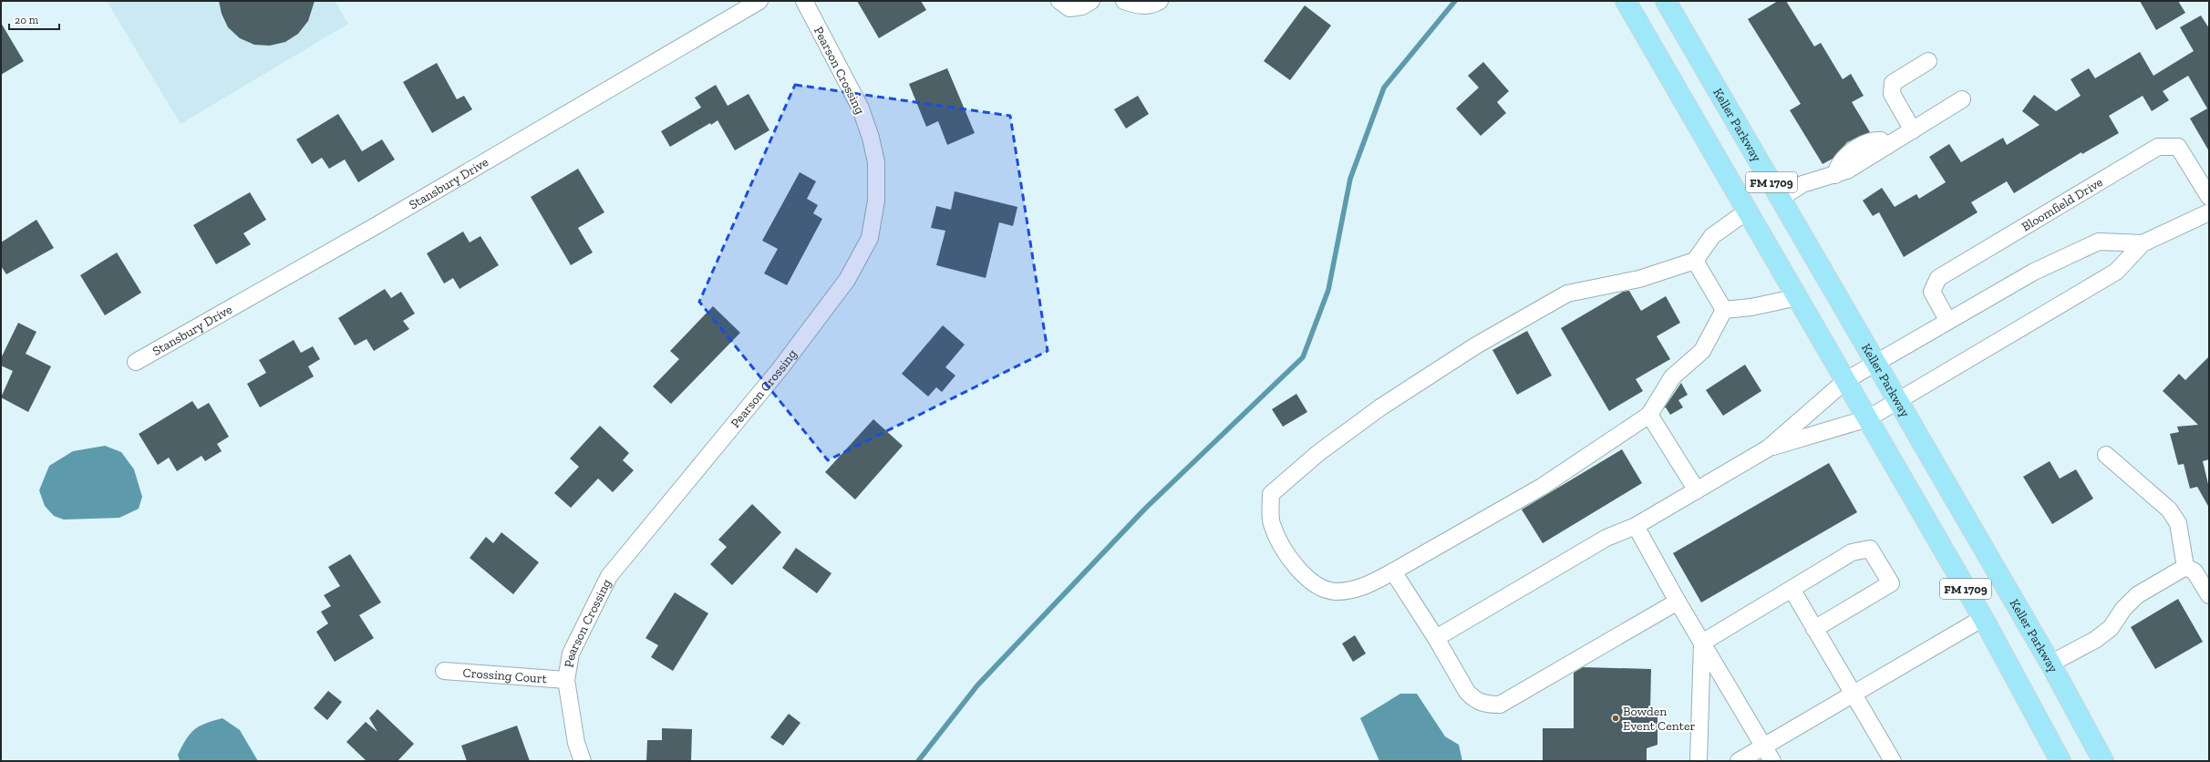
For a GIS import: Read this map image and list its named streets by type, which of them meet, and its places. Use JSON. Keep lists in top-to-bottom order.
{
  "streets": {
    "main road": ["Keller Parkway", "FM 1709"],
    "street": [
      "Pearson Crossing",
      "Stansbury Drive",
      "Bloomfield Drive",
      "Crossing Court"
    ]
  },
  "crossings": [
    ["Pearson Crossing", "Crossing Court"]
  ],
  "places": ["Bowden Event Center"],
  "scale_bar": "20 m"
}
